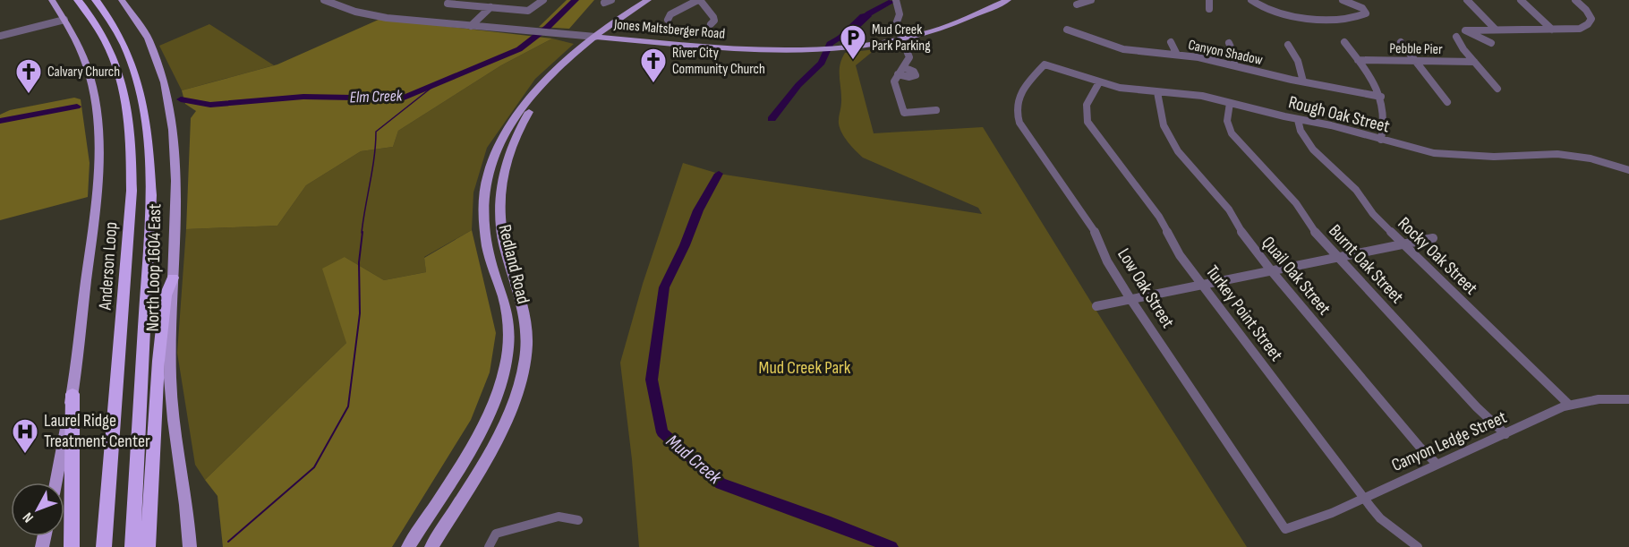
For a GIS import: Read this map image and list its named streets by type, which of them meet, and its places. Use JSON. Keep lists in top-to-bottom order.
{
  "streets": {
    "highway": ["Anderson Loop"],
    "main road": ["Jones Maltsberger Road", "Redland Road", "North Loop 1604 East"],
    "street": [
      "Pebble Pier",
      "Canyon Shadow",
      "Rough Oak Street",
      "Rocky Oak Street",
      "Burnt Oak Street",
      "Quail Oak Street",
      "Low Oak Street",
      "Turkey Point Street",
      "Canyon Ledge Street"
    ]
  },
  "crossings": [
    ["Jones Maltsberger Road", "Redland Road"],
    ["Rough Oak Street", "Rocky Oak Street"],
    ["Rough Oak Street", "Burnt Oak Street"],
    ["Rough Oak Street", "Quail Oak Street"],
    ["Rough Oak Street", "Low Oak Street"],
    ["Rough Oak Street", "Turkey Point Street"],
    ["Rocky Oak Street", "Canyon Ledge Street"],
    ["Burnt Oak Street", "Canyon Ledge Street"],
    ["Quail Oak Street", "Canyon Ledge Street"],
    ["Low Oak Street", "Canyon Ledge Street"],
    ["Turkey Point Street", "Canyon Ledge Street"]
  ],
  "water": ["Elm Creek", "Mud Creek"],
  "parks": ["Mud Creek Park"],
  "places": {
    "parking": ["Mud Creek Park Parking"],
    "church": ["River City Community Church", "Calvary Church"],
    "hospital": ["Laurel Ridge Treatment Center"]
  },
  "north": "bottom left"
}
